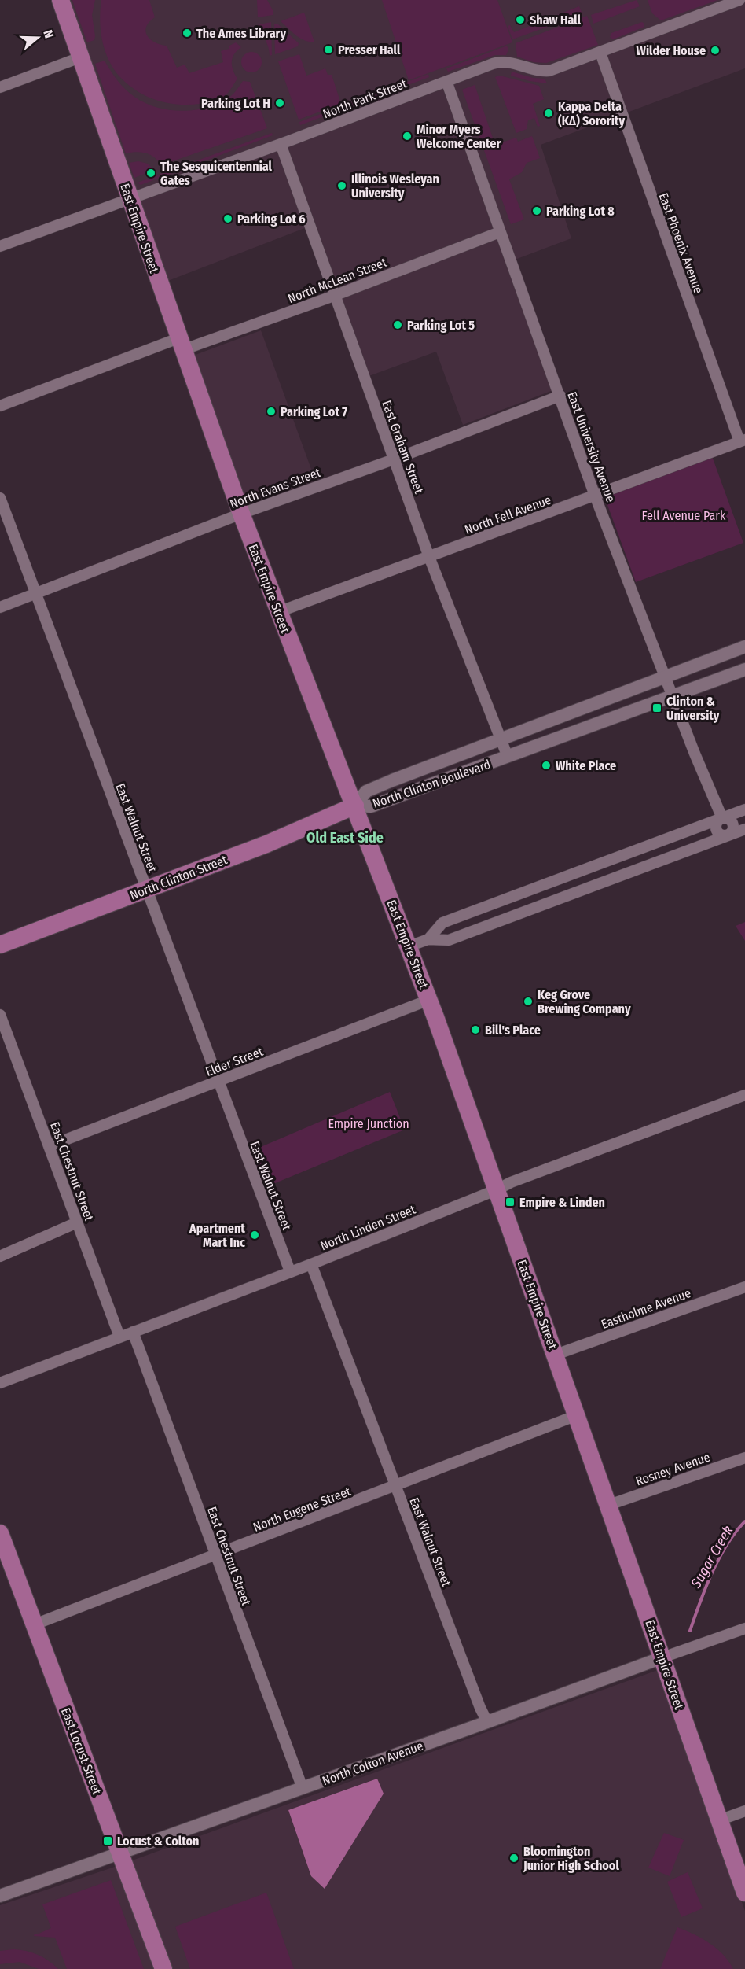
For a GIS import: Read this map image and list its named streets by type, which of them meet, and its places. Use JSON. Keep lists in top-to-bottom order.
{
  "streets": {
    "main road": ["East Empire Street", "North Clinton Street", "East Locust Street"],
    "street": [
      "North Park Street",
      "East Phoenix Avenue",
      "North McLean Street",
      "East Graham Street",
      "East University Avenue",
      "North Evans Street",
      "North Fell Avenue",
      "North Clinton Boulevard",
      "East Walnut Street",
      "Elder Street",
      "East Chestnut Street",
      "North Linden Street",
      "Eastholme Avenue",
      "Rosney Avenue",
      "North Eugene Street",
      "North Colton Avenue"
    ]
  },
  "crossings": [
    ["North Park Street", "East Empire Street"],
    ["North Park Street", "East Phoenix Avenue"],
    ["North Park Street", "East Graham Street"],
    ["North Park Street", "East University Avenue"],
    ["East Empire Street", "North McLean Street"],
    ["East Empire Street", "North Evans Street"],
    ["East Empire Street", "North Fell Avenue"],
    ["East Empire Street", "North Clinton Boulevard"],
    ["East Empire Street", "North Clinton Street"],
    ["East Empire Street", "Elder Street"],
    ["East Empire Street", "North Linden Street"],
    ["East Empire Street", "Eastholme Avenue"],
    ["East Empire Street", "Rosney Avenue"],
    ["East Empire Street", "North Eugene Street"],
    ["East Empire Street", "North Colton Avenue"],
    ["East Phoenix Avenue", "North Fell Avenue"],
    ["North McLean Street", "East Graham Street"],
    ["North McLean Street", "East University Avenue"],
    ["East Graham Street", "North Evans Street"],
    ["East Graham Street", "North Fell Avenue"],
    ["East Graham Street", "North Clinton Boulevard"],
    ["East University Avenue", "North Evans Street"],
    ["East University Avenue", "North Fell Avenue"],
    ["East University Avenue", "North Clinton Boulevard"],
    ["North Evans Street", "East Walnut Street"],
    ["North Clinton Boulevard", "North Clinton Street"],
    ["East Walnut Street", "North Clinton Street"],
    ["East Walnut Street", "Elder Street"],
    ["East Walnut Street", "North Linden Street"],
    ["East Walnut Street", "North Eugene Street"],
    ["East Walnut Street", "North Colton Avenue"],
    ["Elder Street", "East Chestnut Street"],
    ["East Chestnut Street", "North Linden Street"],
    ["East Chestnut Street", "North Eugene Street"],
    ["East Chestnut Street", "North Colton Avenue"],
    ["North Eugene Street", "East Locust Street"],
    ["East Locust Street", "North Colton Avenue"]
  ],
  "districts": ["Old East Side"],
  "water": ["Sugar Creek"],
  "parks": ["Fell Avenue Park", "Empire Junction"],
  "places": {
    "other": [
      "Shaw Hall",
      "The Ames Library",
      "Presser Hall",
      "Wilder House",
      "Parking Lot H",
      "Kappa Delta (ΚΔ) Sorority",
      "Minor Myers Welcome Center",
      "The Sesquicentennial Gates",
      "Illinois Wesleyan University",
      "Parking Lot 8",
      "Parking Lot 6",
      "Parking Lot 5",
      "Parking Lot 7",
      "White Place",
      "Keg Grove Brewing Company",
      "Bill's Place",
      "Apartment Mart Inc",
      "Bloomington Junior High School"
    ],
    "transit": ["Clinton & University", "Empire & Linden", "Locust & Colton"]
  },
  "north": "right"
}
